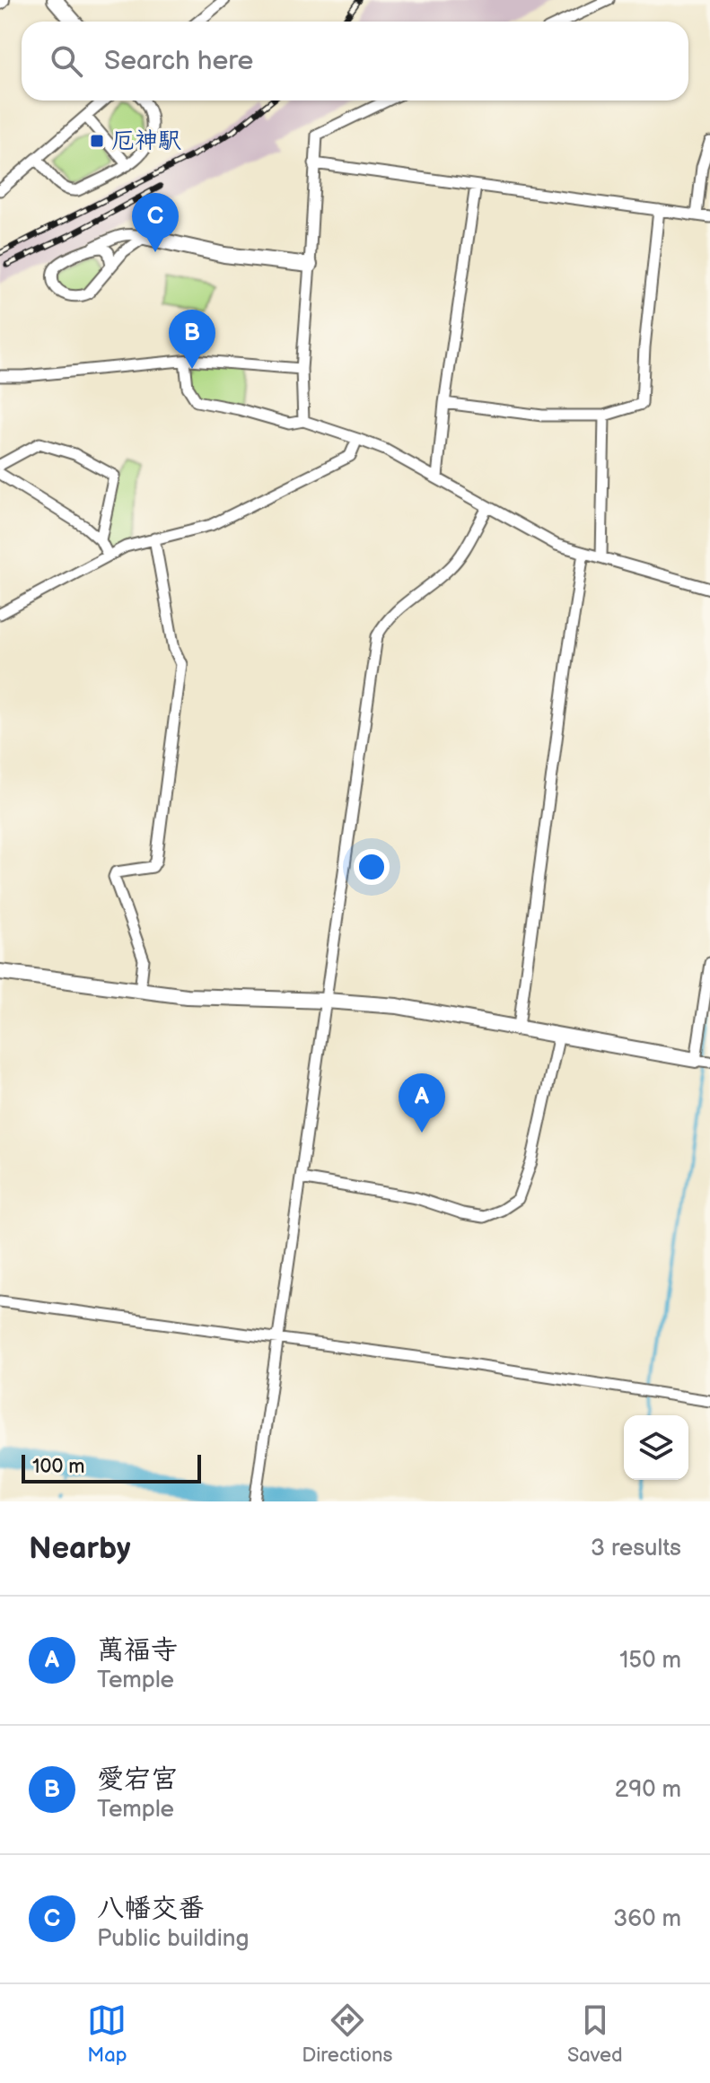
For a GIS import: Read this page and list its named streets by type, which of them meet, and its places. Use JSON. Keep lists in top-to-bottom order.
{
  "places": {
    "transit": ["厄神駅"]
  },
  "scale_bar": "100 m",
  "page": {
    "search": "Search here",
    "pins": ["C", "B", "A"],
    "scale": "100 m",
    "heading": ["Nearby", "3 results"],
    "list": [
      {
        "mark": "A",
        "name": "萬福寺",
        "note": "Temple",
        "value": "150 m"
      },
      {
        "mark": "B",
        "name": "愛宕宮",
        "note": "Temple",
        "value": "290 m"
      },
      {
        "mark": "C",
        "name": "八幡交番",
        "note": "Public building",
        "value": "360 m"
      }
    ],
    "nav": ["Map", "Directions", "Saved"]
  }
}
